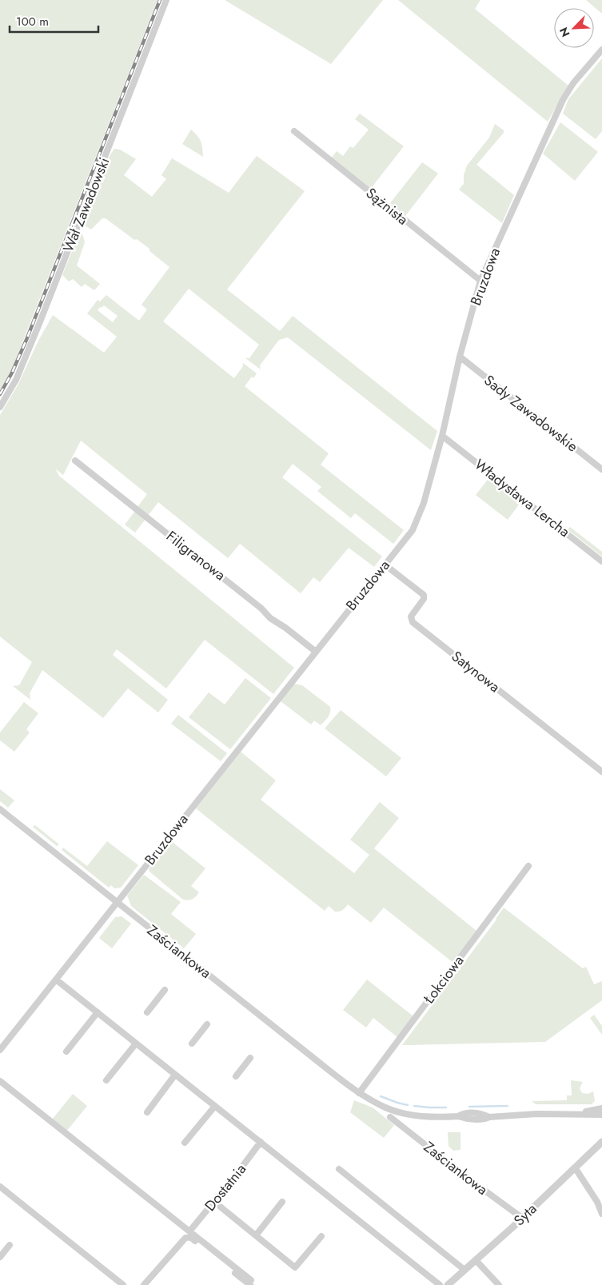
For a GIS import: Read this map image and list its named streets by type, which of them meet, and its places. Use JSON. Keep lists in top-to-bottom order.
{
  "streets": {
    "street": [
      "Wał Zawadowski",
      "Sążnista",
      "Bruzdowa",
      "Sady Zawadowskie",
      "Władysława Lercha",
      "Filigranowa",
      "Satynowa",
      "Zaściankowa",
      "Łokciowa",
      "Dostatnia",
      "Syta"
    ]
  },
  "crossings": [
    ["Sążnista", "Bruzdowa"],
    ["Bruzdowa", "Sady Zawadowskie"],
    ["Bruzdowa", "Władysława Lercha"],
    ["Bruzdowa", "Filigranowa"],
    ["Bruzdowa", "Satynowa"],
    ["Bruzdowa", "Zaściankowa"],
    ["Zaściankowa", "Łokciowa"],
    ["Zaściankowa", "Syta"]
  ],
  "scale_bar": "100 m",
  "north": "bottom left"
}
